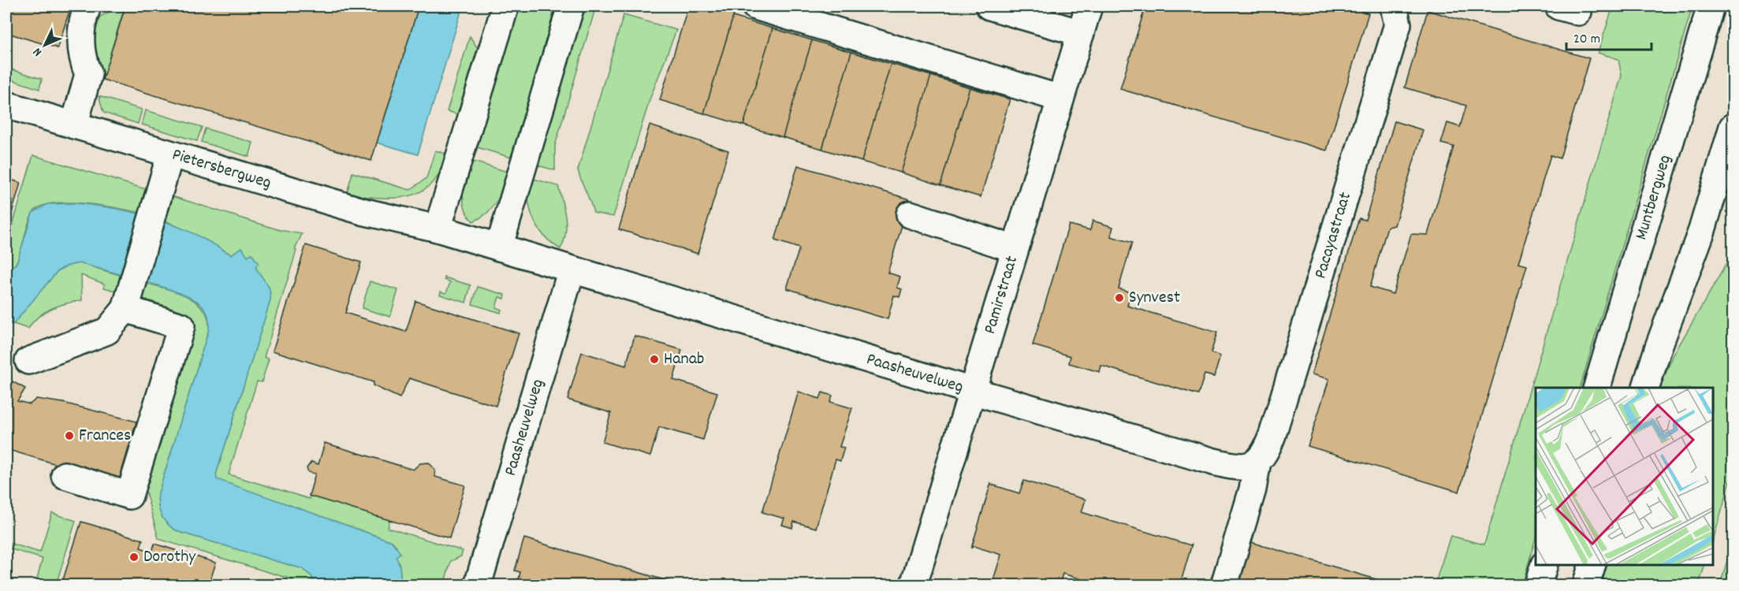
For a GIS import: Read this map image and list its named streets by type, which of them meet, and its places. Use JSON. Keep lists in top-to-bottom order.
{
  "streets": {
    "street": [
      "Pietersbergweg",
      "Muntbergweg",
      "Pacayastraat",
      "Pamirstraat",
      "Paasheuvelweg"
    ]
  },
  "crossings": [
    ["Pietersbergweg", "Paasheuvelweg"],
    ["Pacayastraat", "Paasheuvelweg"],
    ["Pamirstraat", "Paasheuvelweg"]
  ],
  "places": [
    "Synvest",
    "Hanab",
    "Frances",
    "Dorothy"
  ],
  "scale_bar": "20 m",
  "north": "bottom left"
}
